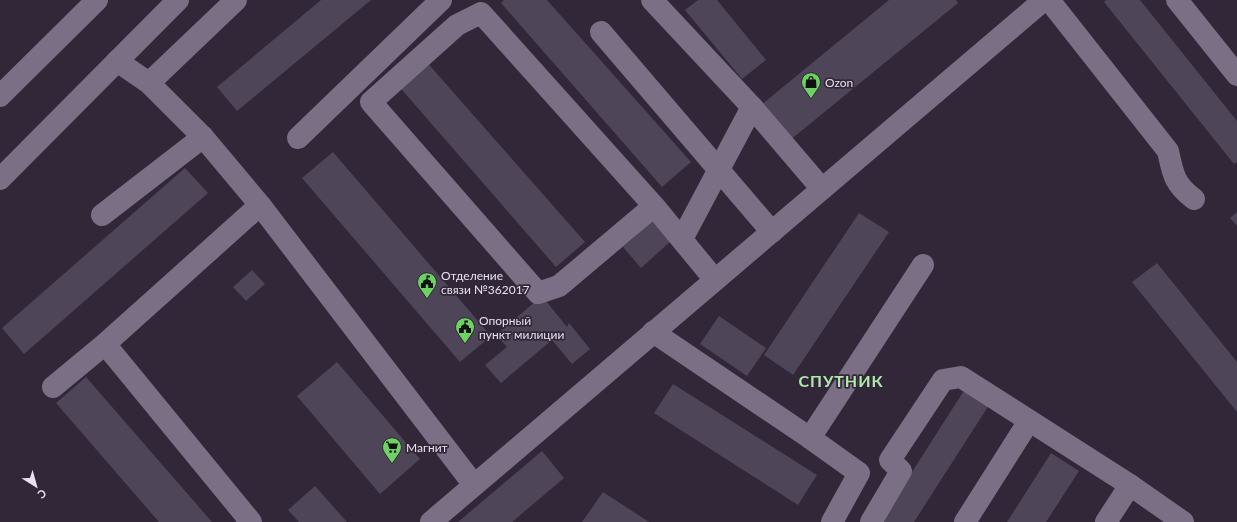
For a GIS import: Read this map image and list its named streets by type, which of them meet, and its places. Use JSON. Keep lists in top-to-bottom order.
{
  "districts": ["СПУТНИК"],
  "places": {
    "shop": ["Ozon"],
    "public building": ["Отделение связи №362017", "Опорный пункт милиции"],
    "supermarket": ["Магнит"]
  },
  "north": "bottom right"
}
